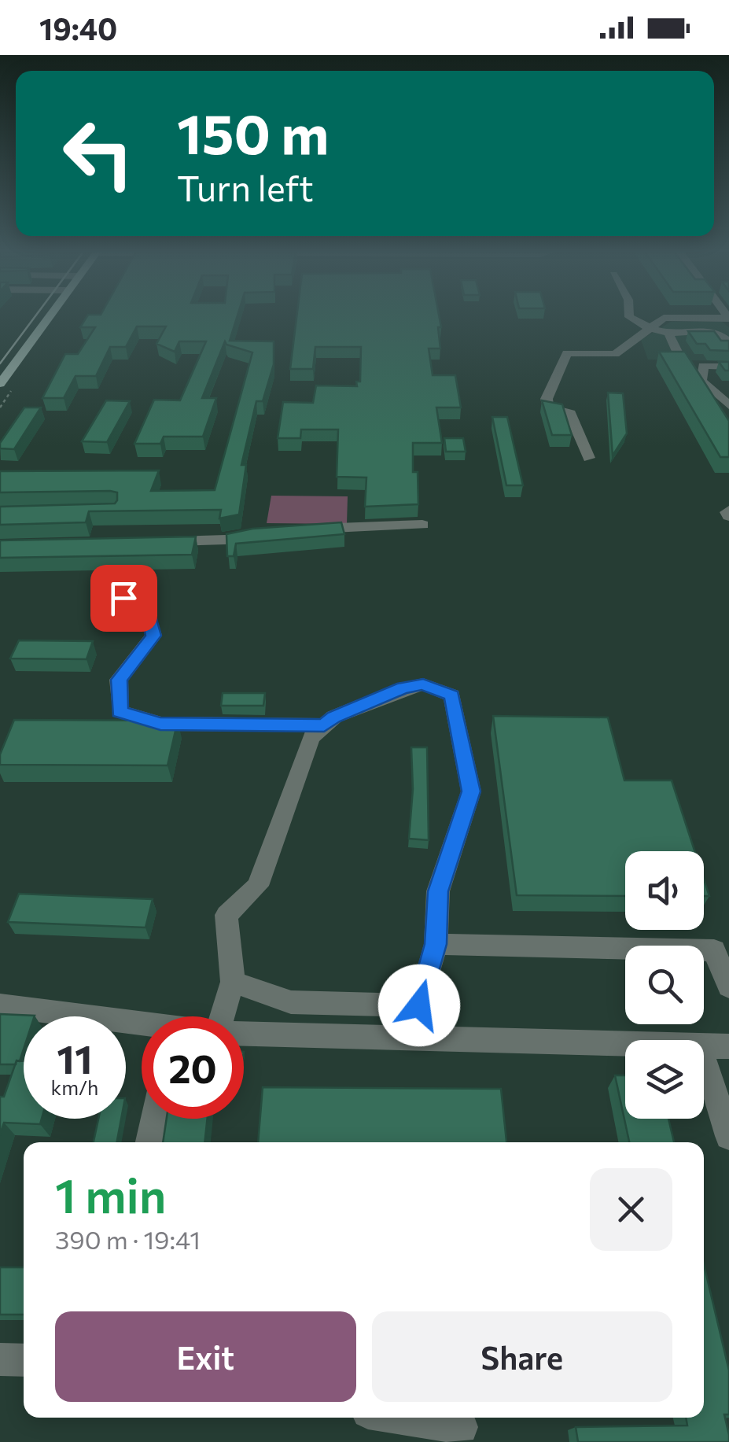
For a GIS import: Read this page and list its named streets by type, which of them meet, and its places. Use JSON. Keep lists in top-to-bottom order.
{
  "page": {
    "status": "19:40",
    "turn": ["150 m", "Turn left"],
    "speed": "11 km/h",
    "limit": "20",
    "heading": ["1 min", "390 m · 19:41"],
    "buttons": ["Exit", "Share"]
  }
}
